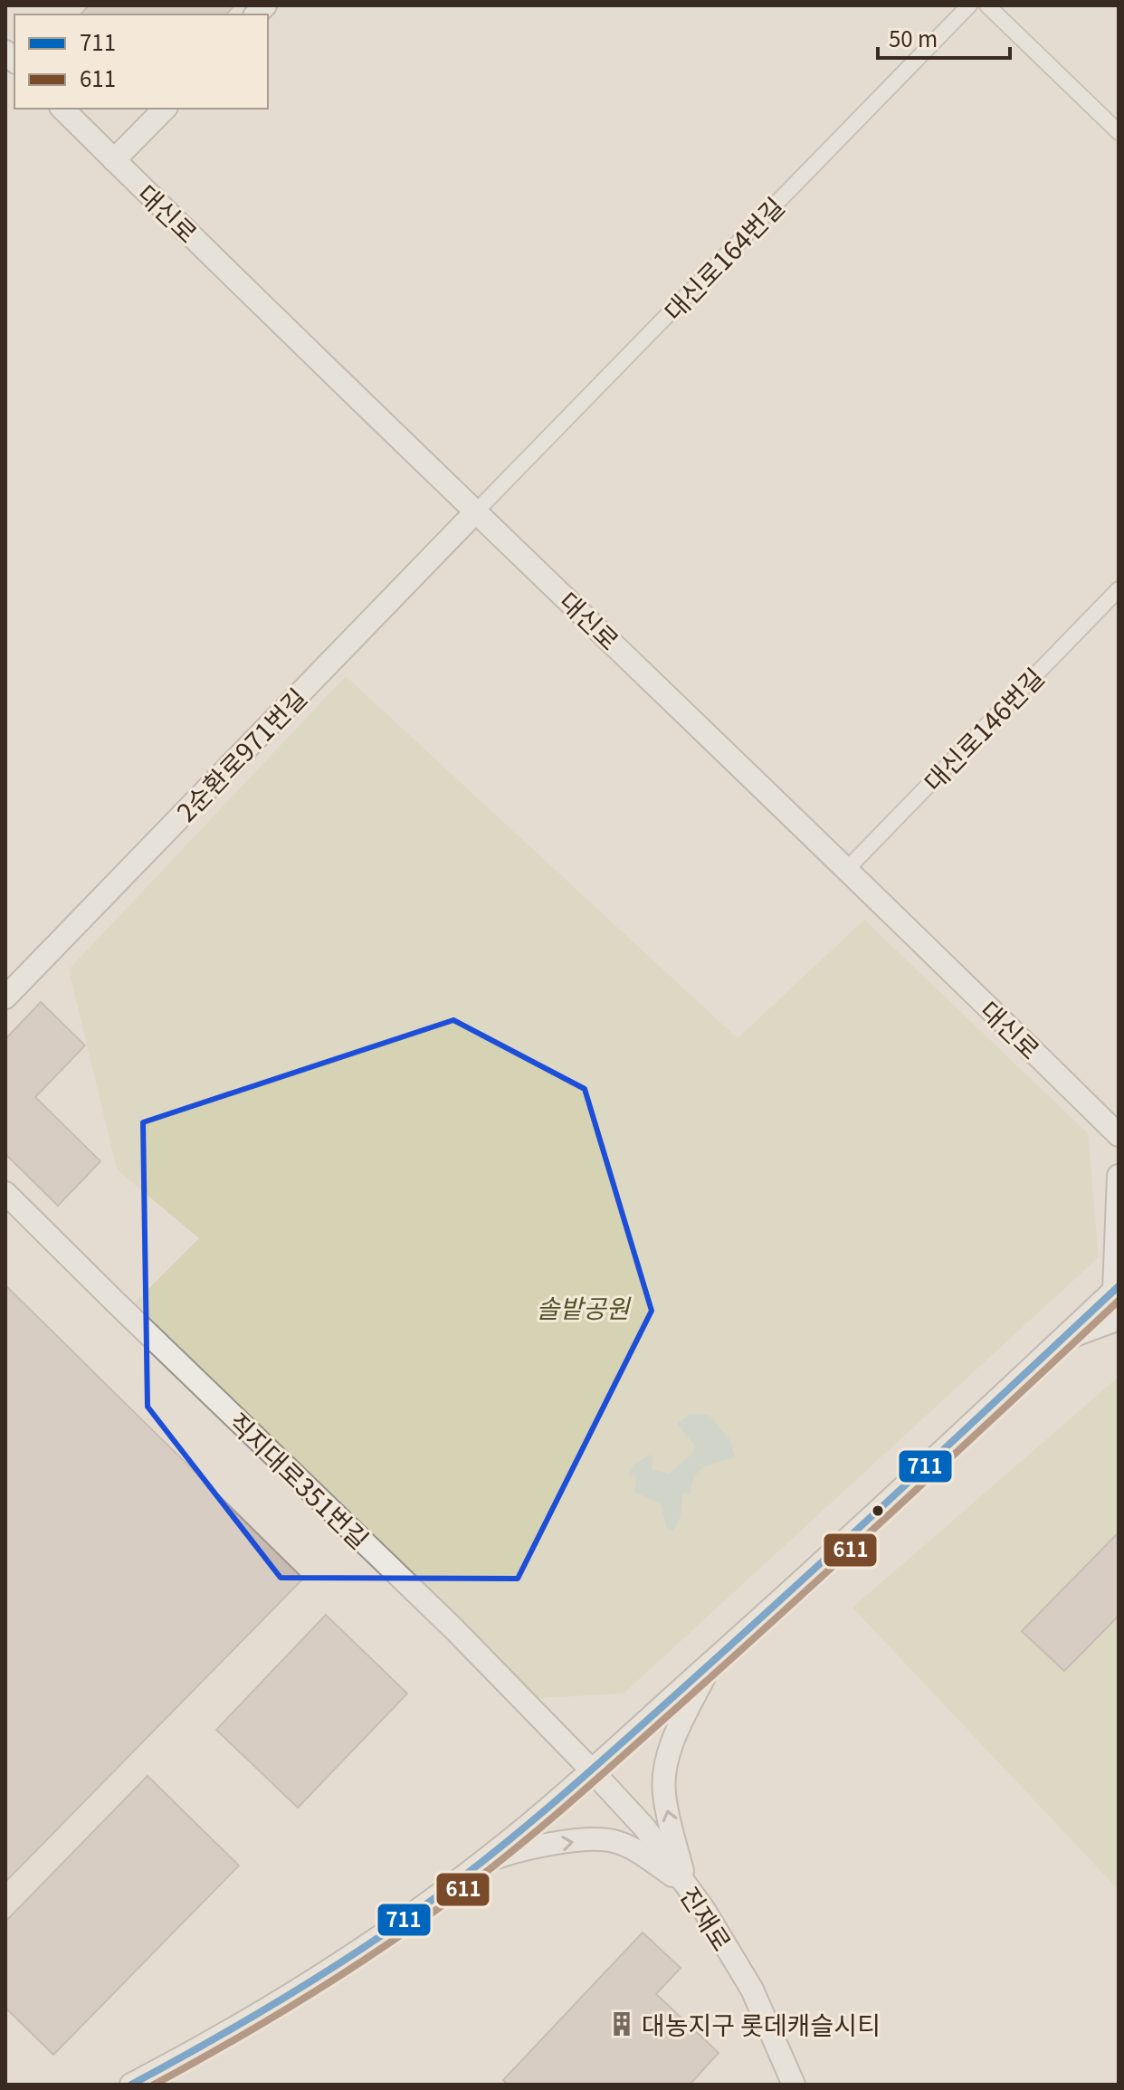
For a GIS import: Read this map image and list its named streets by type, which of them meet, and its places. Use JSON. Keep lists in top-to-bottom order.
{
  "streets": {
    "street": [
      "대신로",
      "대신로164번길",
      "대신로146번길",
      "2순환로971번길",
      "직지대로351번길",
      "진재로"
    ]
  },
  "crossings": [
    ["대신로", "대신로164번길"],
    ["대신로", "대신로146번길"],
    ["대신로", "2순환로971번길"],
    ["대신로164번길", "2순환로971번길"],
    ["직지대로351번길", "진재로"]
  ],
  "parks": ["솔밭공원"],
  "places": {
    "building": ["대농지구 롯데캐슬시티"]
  },
  "lines": ["transit line 711", "transit line 611"],
  "legend": ["711", "611"],
  "scale_bar": "50 m"
}
